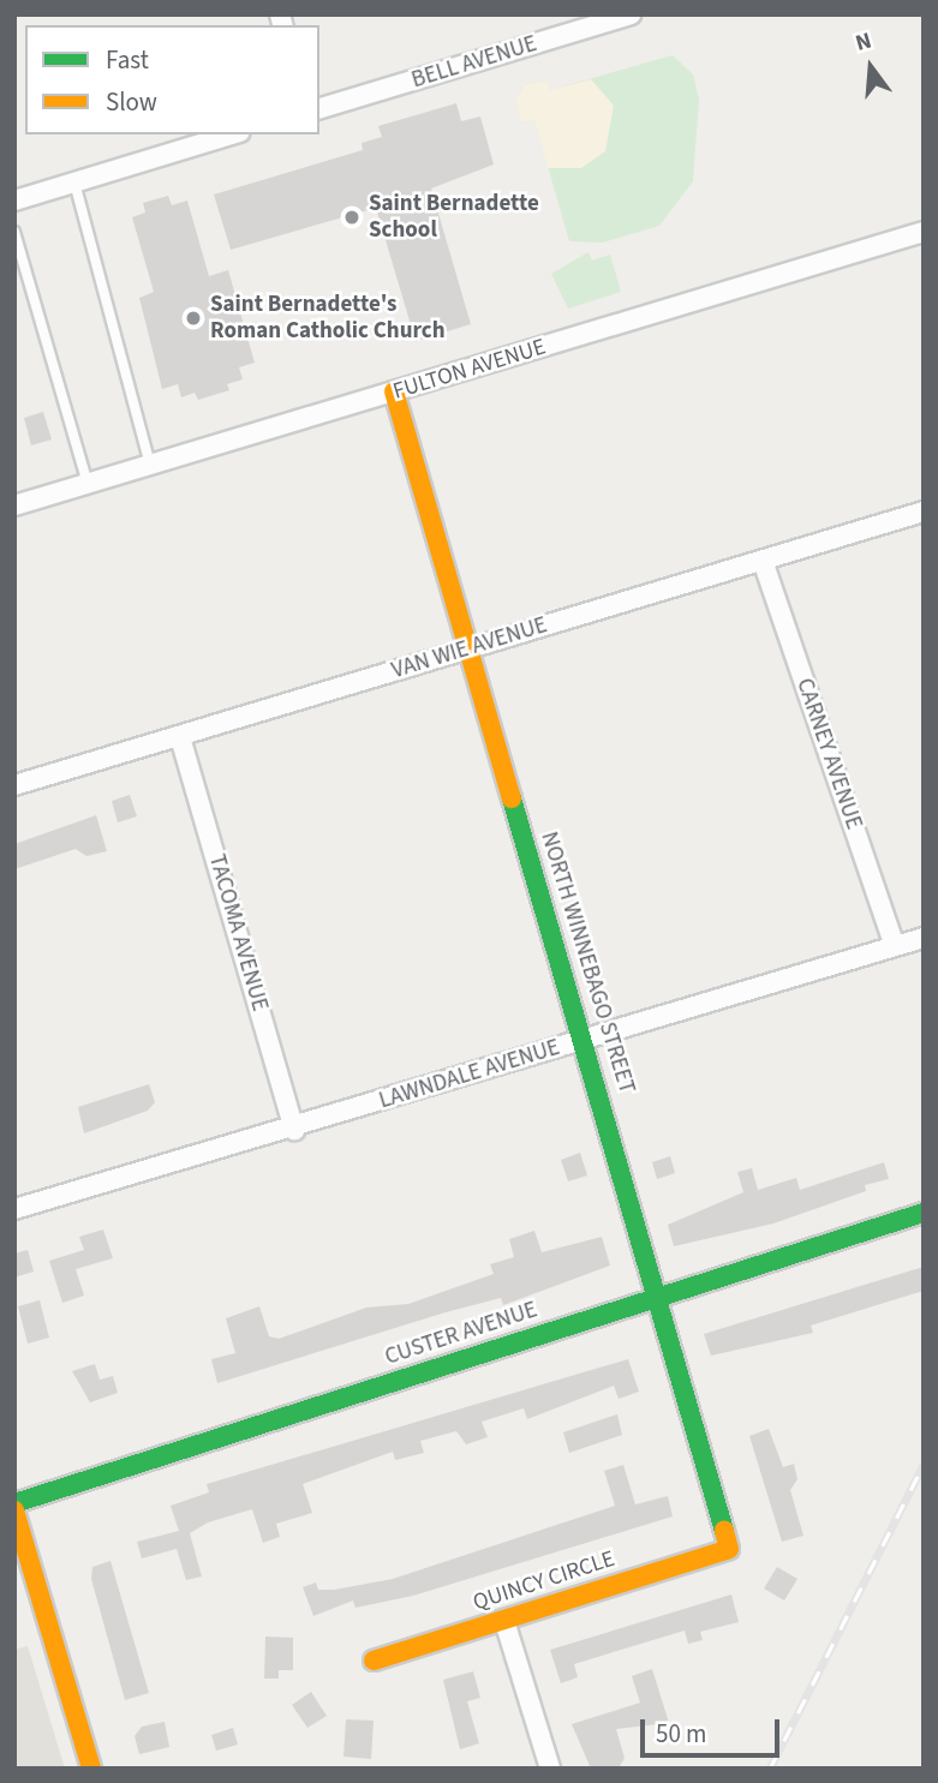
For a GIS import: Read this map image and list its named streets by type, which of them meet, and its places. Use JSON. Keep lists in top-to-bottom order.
{
  "streets": {
    "street": [
      "BELL AVENUE",
      "FULTON AVENUE",
      "VAN WIE AVENUE",
      "CARNEY AVENUE",
      "TACOMA AVENUE",
      "NORTH WINNEBAGO STREET",
      "LAWNDALE AVENUE",
      "CUSTER AVENUE",
      "QUINCY CIRCLE"
    ]
  },
  "crossings": [
    ["FULTON AVENUE", "NORTH WINNEBAGO STREET"],
    ["VAN WIE AVENUE", "CARNEY AVENUE"],
    ["VAN WIE AVENUE", "TACOMA AVENUE"],
    ["VAN WIE AVENUE", "NORTH WINNEBAGO STREET"],
    ["CARNEY AVENUE", "LAWNDALE AVENUE"],
    ["TACOMA AVENUE", "LAWNDALE AVENUE"],
    ["NORTH WINNEBAGO STREET", "LAWNDALE AVENUE"],
    ["NORTH WINNEBAGO STREET", "CUSTER AVENUE"],
    ["NORTH WINNEBAGO STREET", "QUINCY CIRCLE"]
  ],
  "places": ["Saint Bernadette School", "Saint Bernadette's Roman Catholic Church"],
  "legend": ["Fast", "Slow"],
  "scale_bar": "50 m",
  "north": "top"
}
